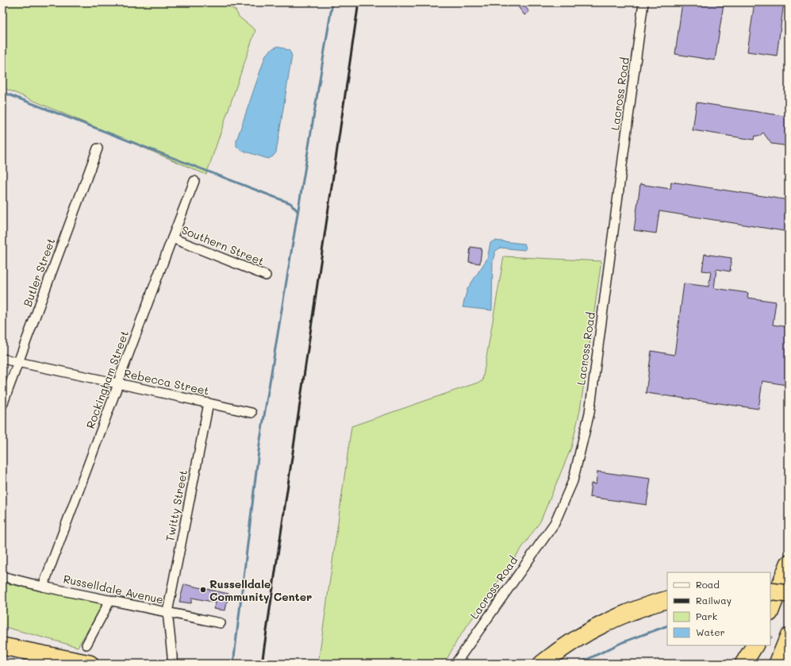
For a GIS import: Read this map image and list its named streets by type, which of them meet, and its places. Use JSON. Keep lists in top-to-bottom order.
{
  "streets": {
    "street": [
      "Lacross Road",
      "Southern Street",
      "Butler Street",
      "Rockingham Street",
      "Rebecca Street",
      "Twitty Street",
      "Russelldale Avenue"
    ]
  },
  "crossings": [
    ["Southern Street", "Rockingham Street"],
    ["Butler Street", "Rebecca Street"],
    ["Rockingham Street", "Rebecca Street"],
    ["Rockingham Street", "Russelldale Avenue"],
    ["Rebecca Street", "Twitty Street"],
    ["Twitty Street", "Russelldale Avenue"]
  ],
  "places": ["Russelldale Community Center"],
  "legend": [
    "Road",
    "Railway",
    "Park",
    "Water"
  ]
}
